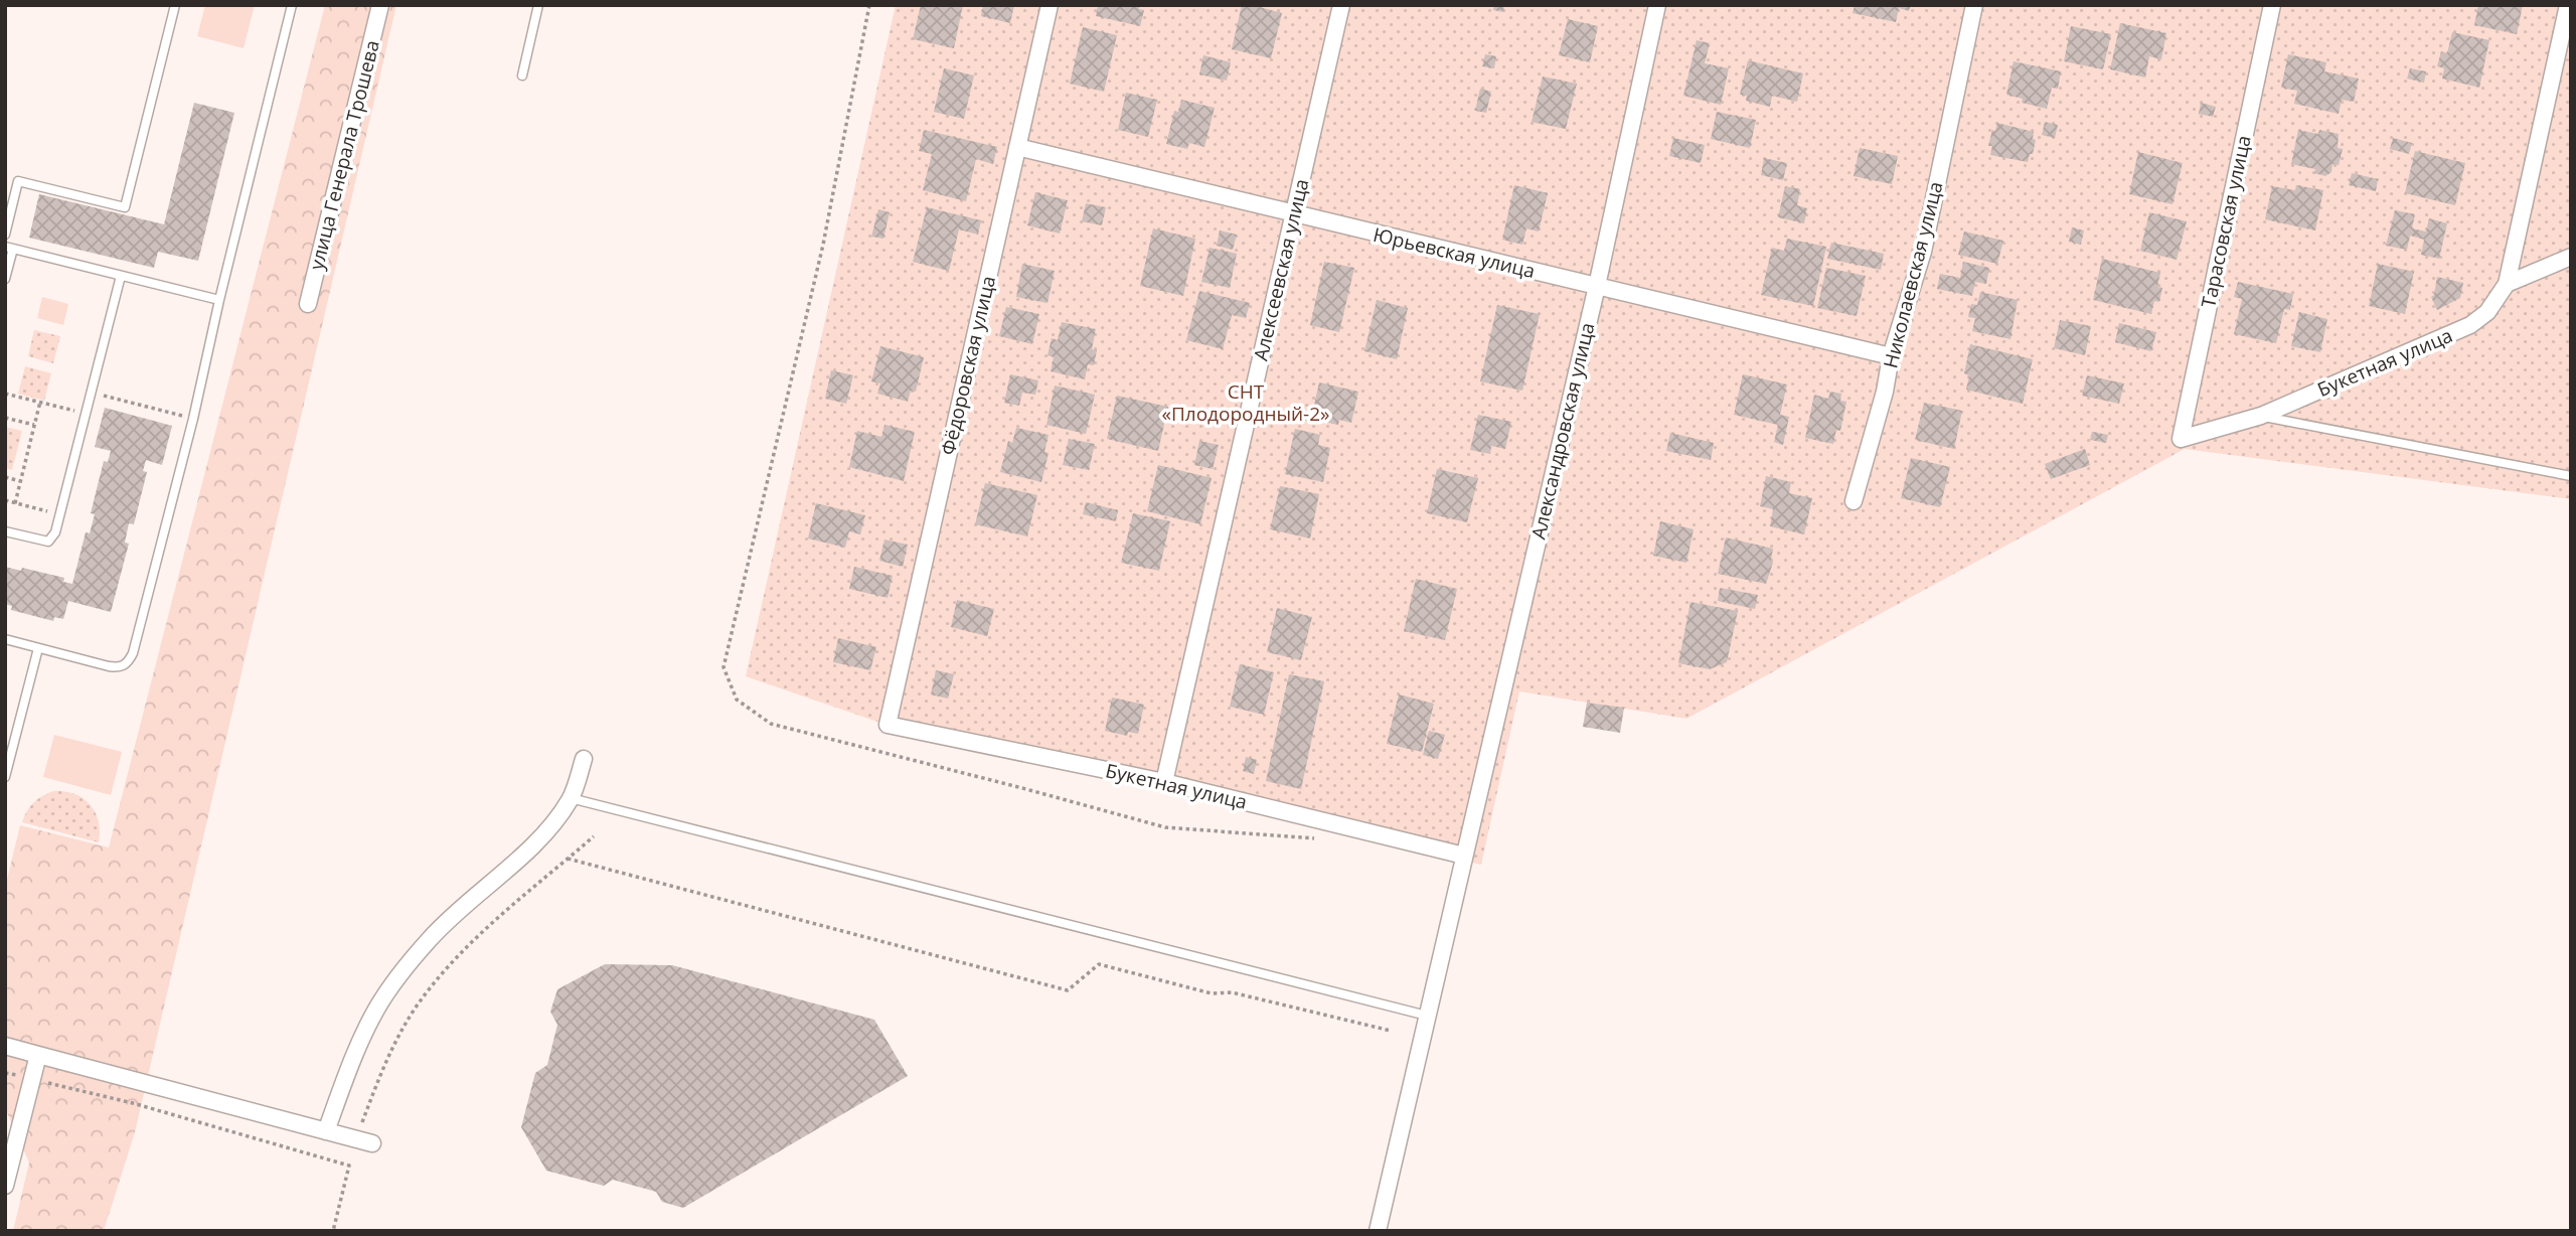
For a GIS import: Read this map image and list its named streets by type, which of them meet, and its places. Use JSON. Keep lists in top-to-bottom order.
{
  "streets": {
    "street": [
      "улица Генерала Трошева",
      "Тарасовская улица",
      "Юрьевская улица",
      "Алексеевская улица",
      "Николаевская улица",
      "Букетная улица",
      "Фёдоровская улица",
      "Александровская улица"
    ]
  },
  "crossings": [
    ["Тарасовская улица", "Букетная улица"],
    ["Юрьевская улица", "Алексеевская улица"],
    ["Юрьевская улица", "Николаевская улица"],
    ["Юрьевская улица", "Фёдоровская улица"],
    ["Юрьевская улица", "Александровская улица"],
    ["Алексеевская улица", "Букетная улица"],
    ["Букетная улица", "Фёдоровская улица"],
    ["Букетная улица", "Александровская улица"]
  ],
  "parks": ["СНТ «Плодородный-2»"]
}
